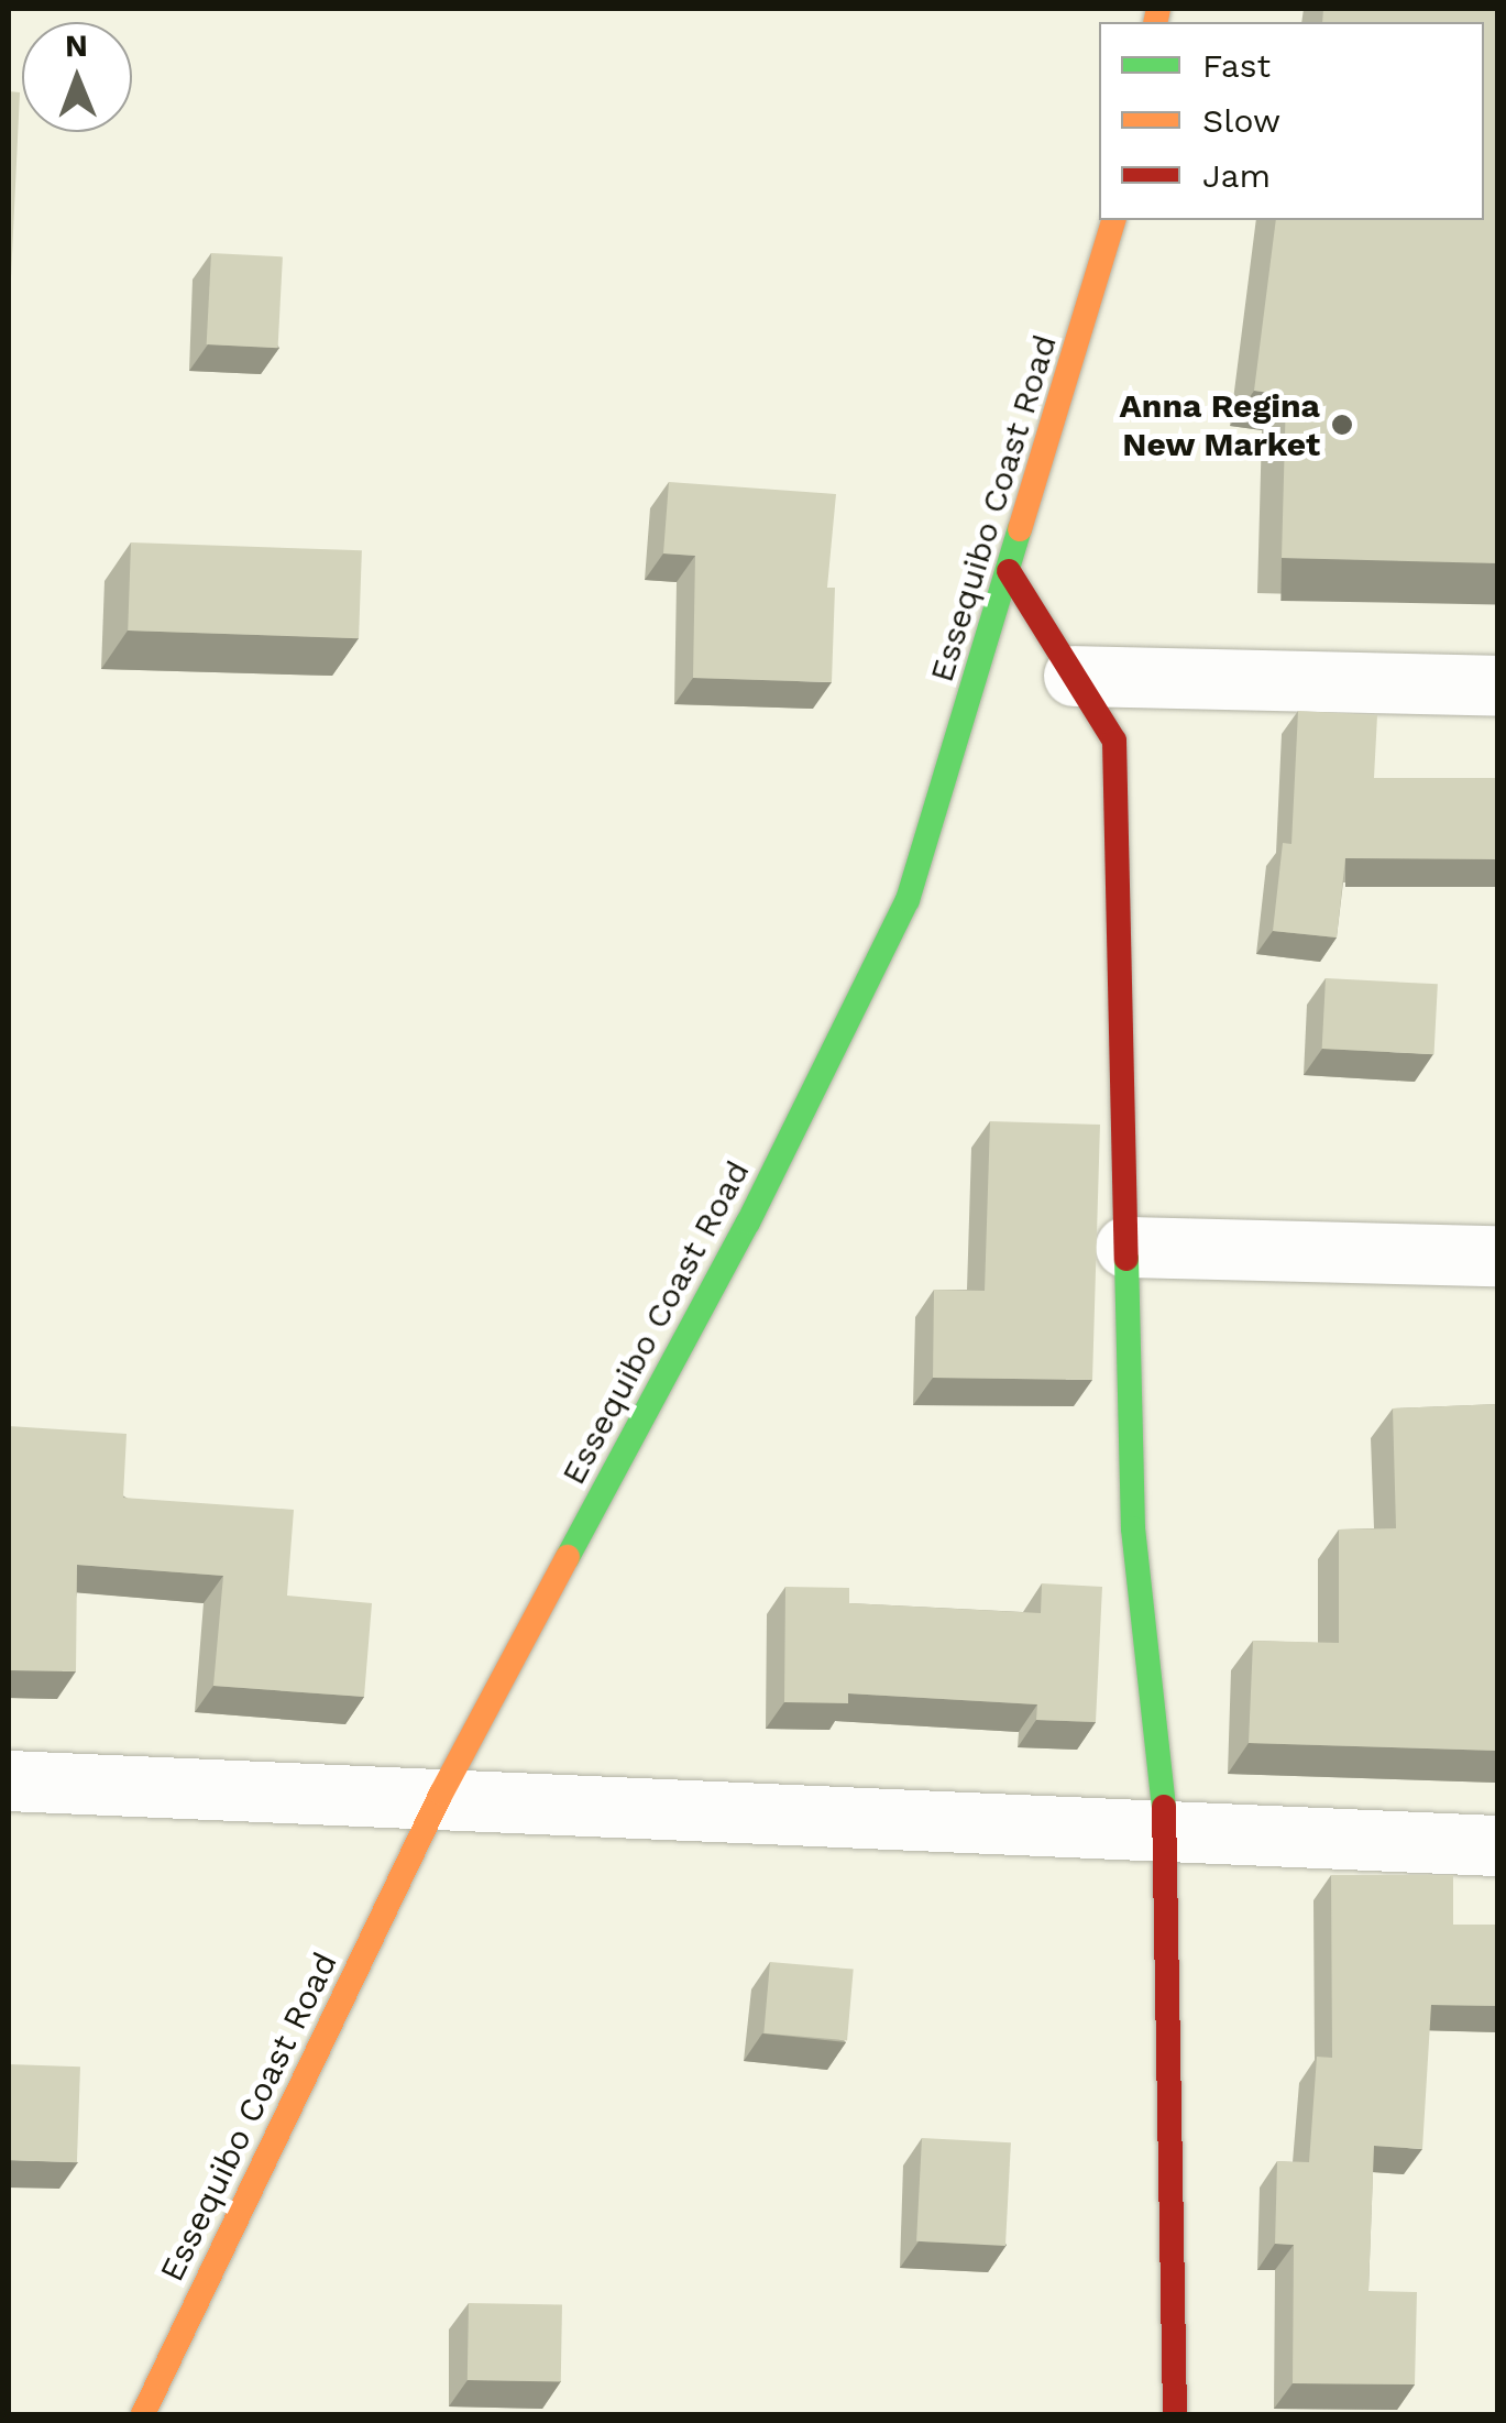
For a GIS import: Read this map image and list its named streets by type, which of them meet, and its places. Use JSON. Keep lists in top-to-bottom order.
{
  "streets": {
    "main road": ["Essequibo Coast Road"]
  },
  "places": ["Anna Regina New Market"],
  "legend": ["Fast", "Slow", "Jam"],
  "north": "top"
}
